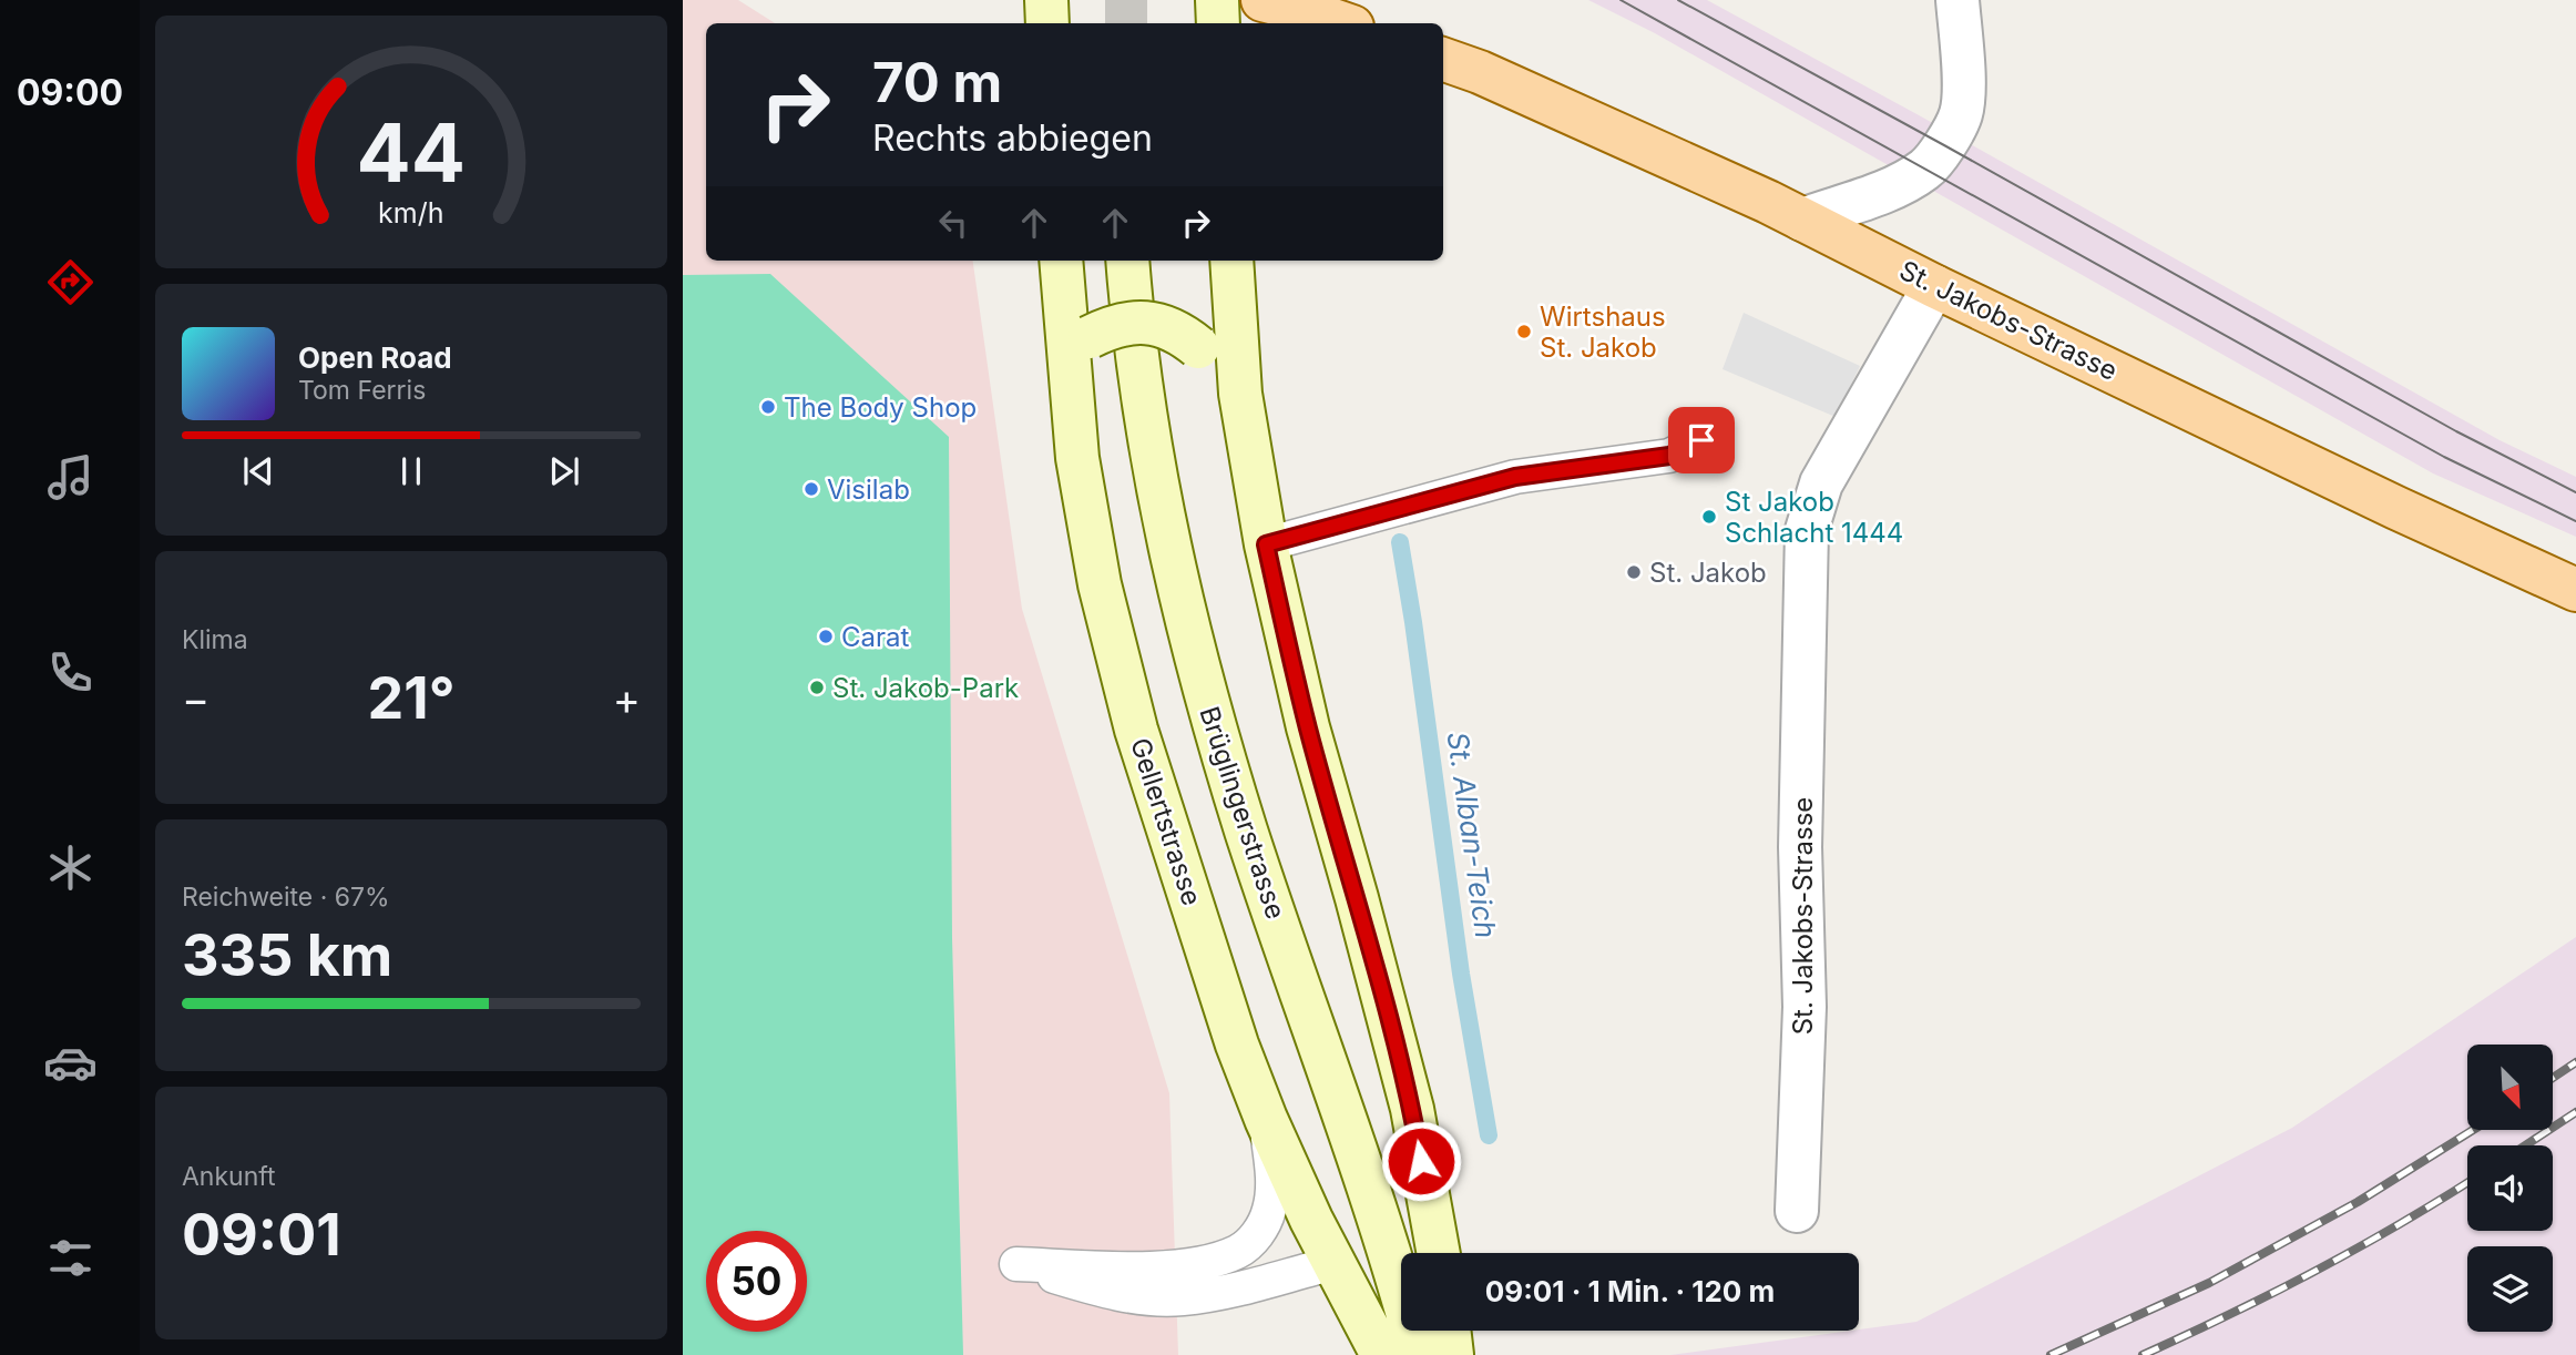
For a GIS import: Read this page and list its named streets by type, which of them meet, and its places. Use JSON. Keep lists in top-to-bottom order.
{
  "streets": {
    "main road": ["St. Jakobs-Strasse", "Brüglingerstrasse", "Gellertstrasse"]
  },
  "water": ["St. Alban-Teich"],
  "places": [
    "Wirtshaus St. Jakob",
    "The Body Shop",
    "Visilab",
    "St Jakob Schlacht 1444",
    "St. Jakob",
    "Carat",
    "St. Jakob-Park"
  ],
  "north": "bottom right",
  "page": {
    "tabs": "09:00",
    "turn": ["70 m", "Rechts abbiegen"],
    "song": ["Open Road", "Tom Ferris"],
    "tile": [
      "Klima",
      ["Reichweite · 67%", "335 km"],
      ["Ankunft", "09:01"]
    ],
    "heat": ["−", "21°", "+"],
    "limit": "50",
    "trip": "09:01 · 1 Min. · 120 m",
    "gauge": ["44", "km/h"]
  }
}
